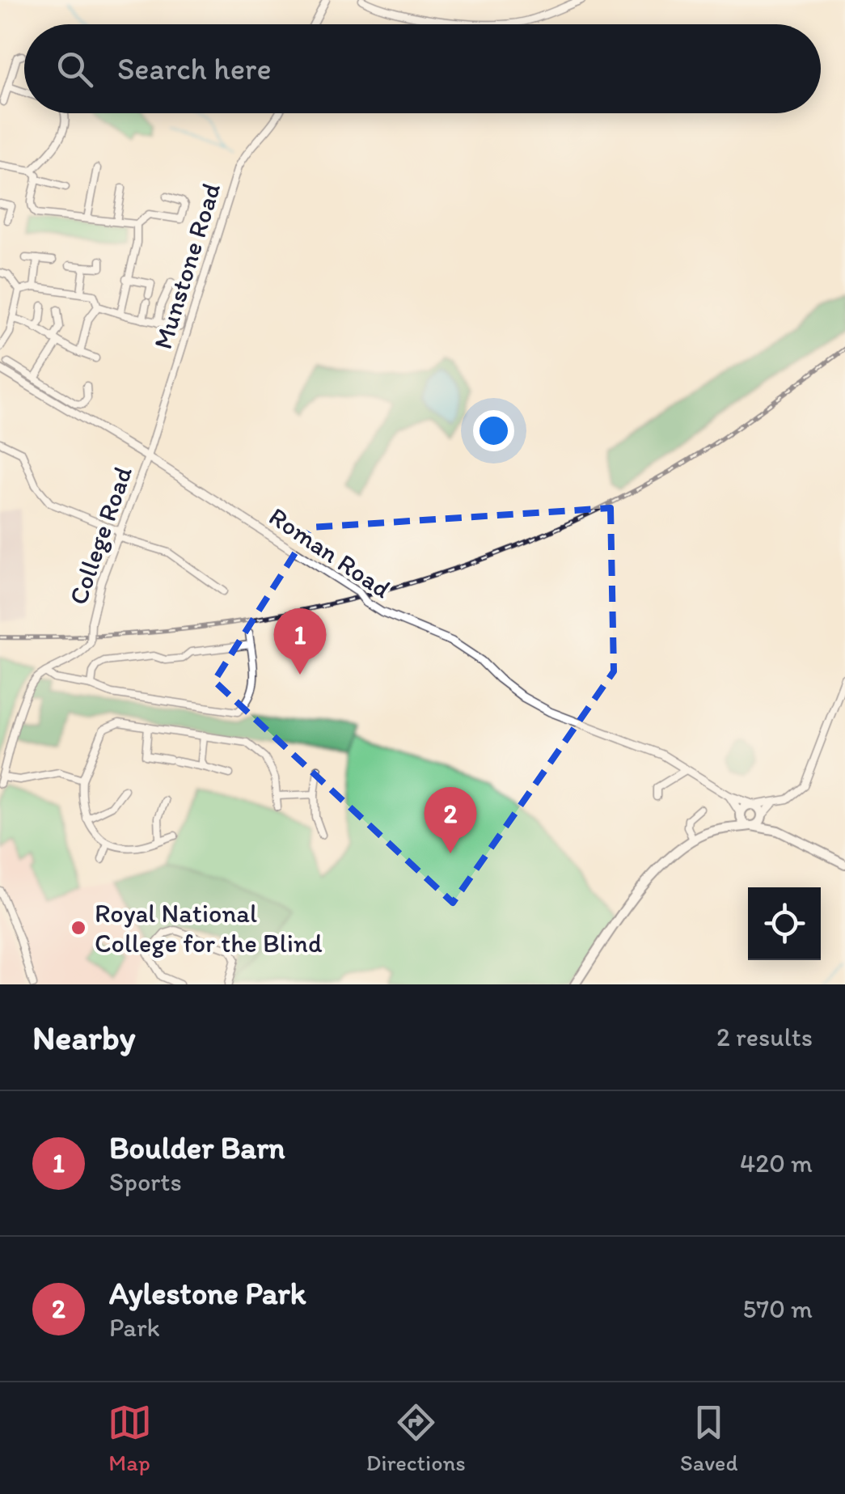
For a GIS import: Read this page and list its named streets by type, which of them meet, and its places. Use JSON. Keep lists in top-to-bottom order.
{
  "streets": {
    "main road": ["Roman Road"],
    "street": ["Munstone Road", "College Road"]
  },
  "crossings": [
    ["Munstone Road", "College Road"],
    ["Munstone Road", "Roman Road"],
    ["College Road", "Roman Road"]
  ],
  "places": ["Royal National College for the Blind"],
  "page": {
    "search": "Search here",
    "pins": ["1", "2"],
    "heading": ["Nearby", "2 results"],
    "list": [
      {
        "mark": "1",
        "name": "Boulder Barn",
        "note": "Sports",
        "value": "420 m"
      },
      {
        "mark": "2",
        "name": "Aylestone Park",
        "note": "Park",
        "value": "570 m"
      }
    ],
    "nav": ["Map", "Directions", "Saved"]
  }
}
